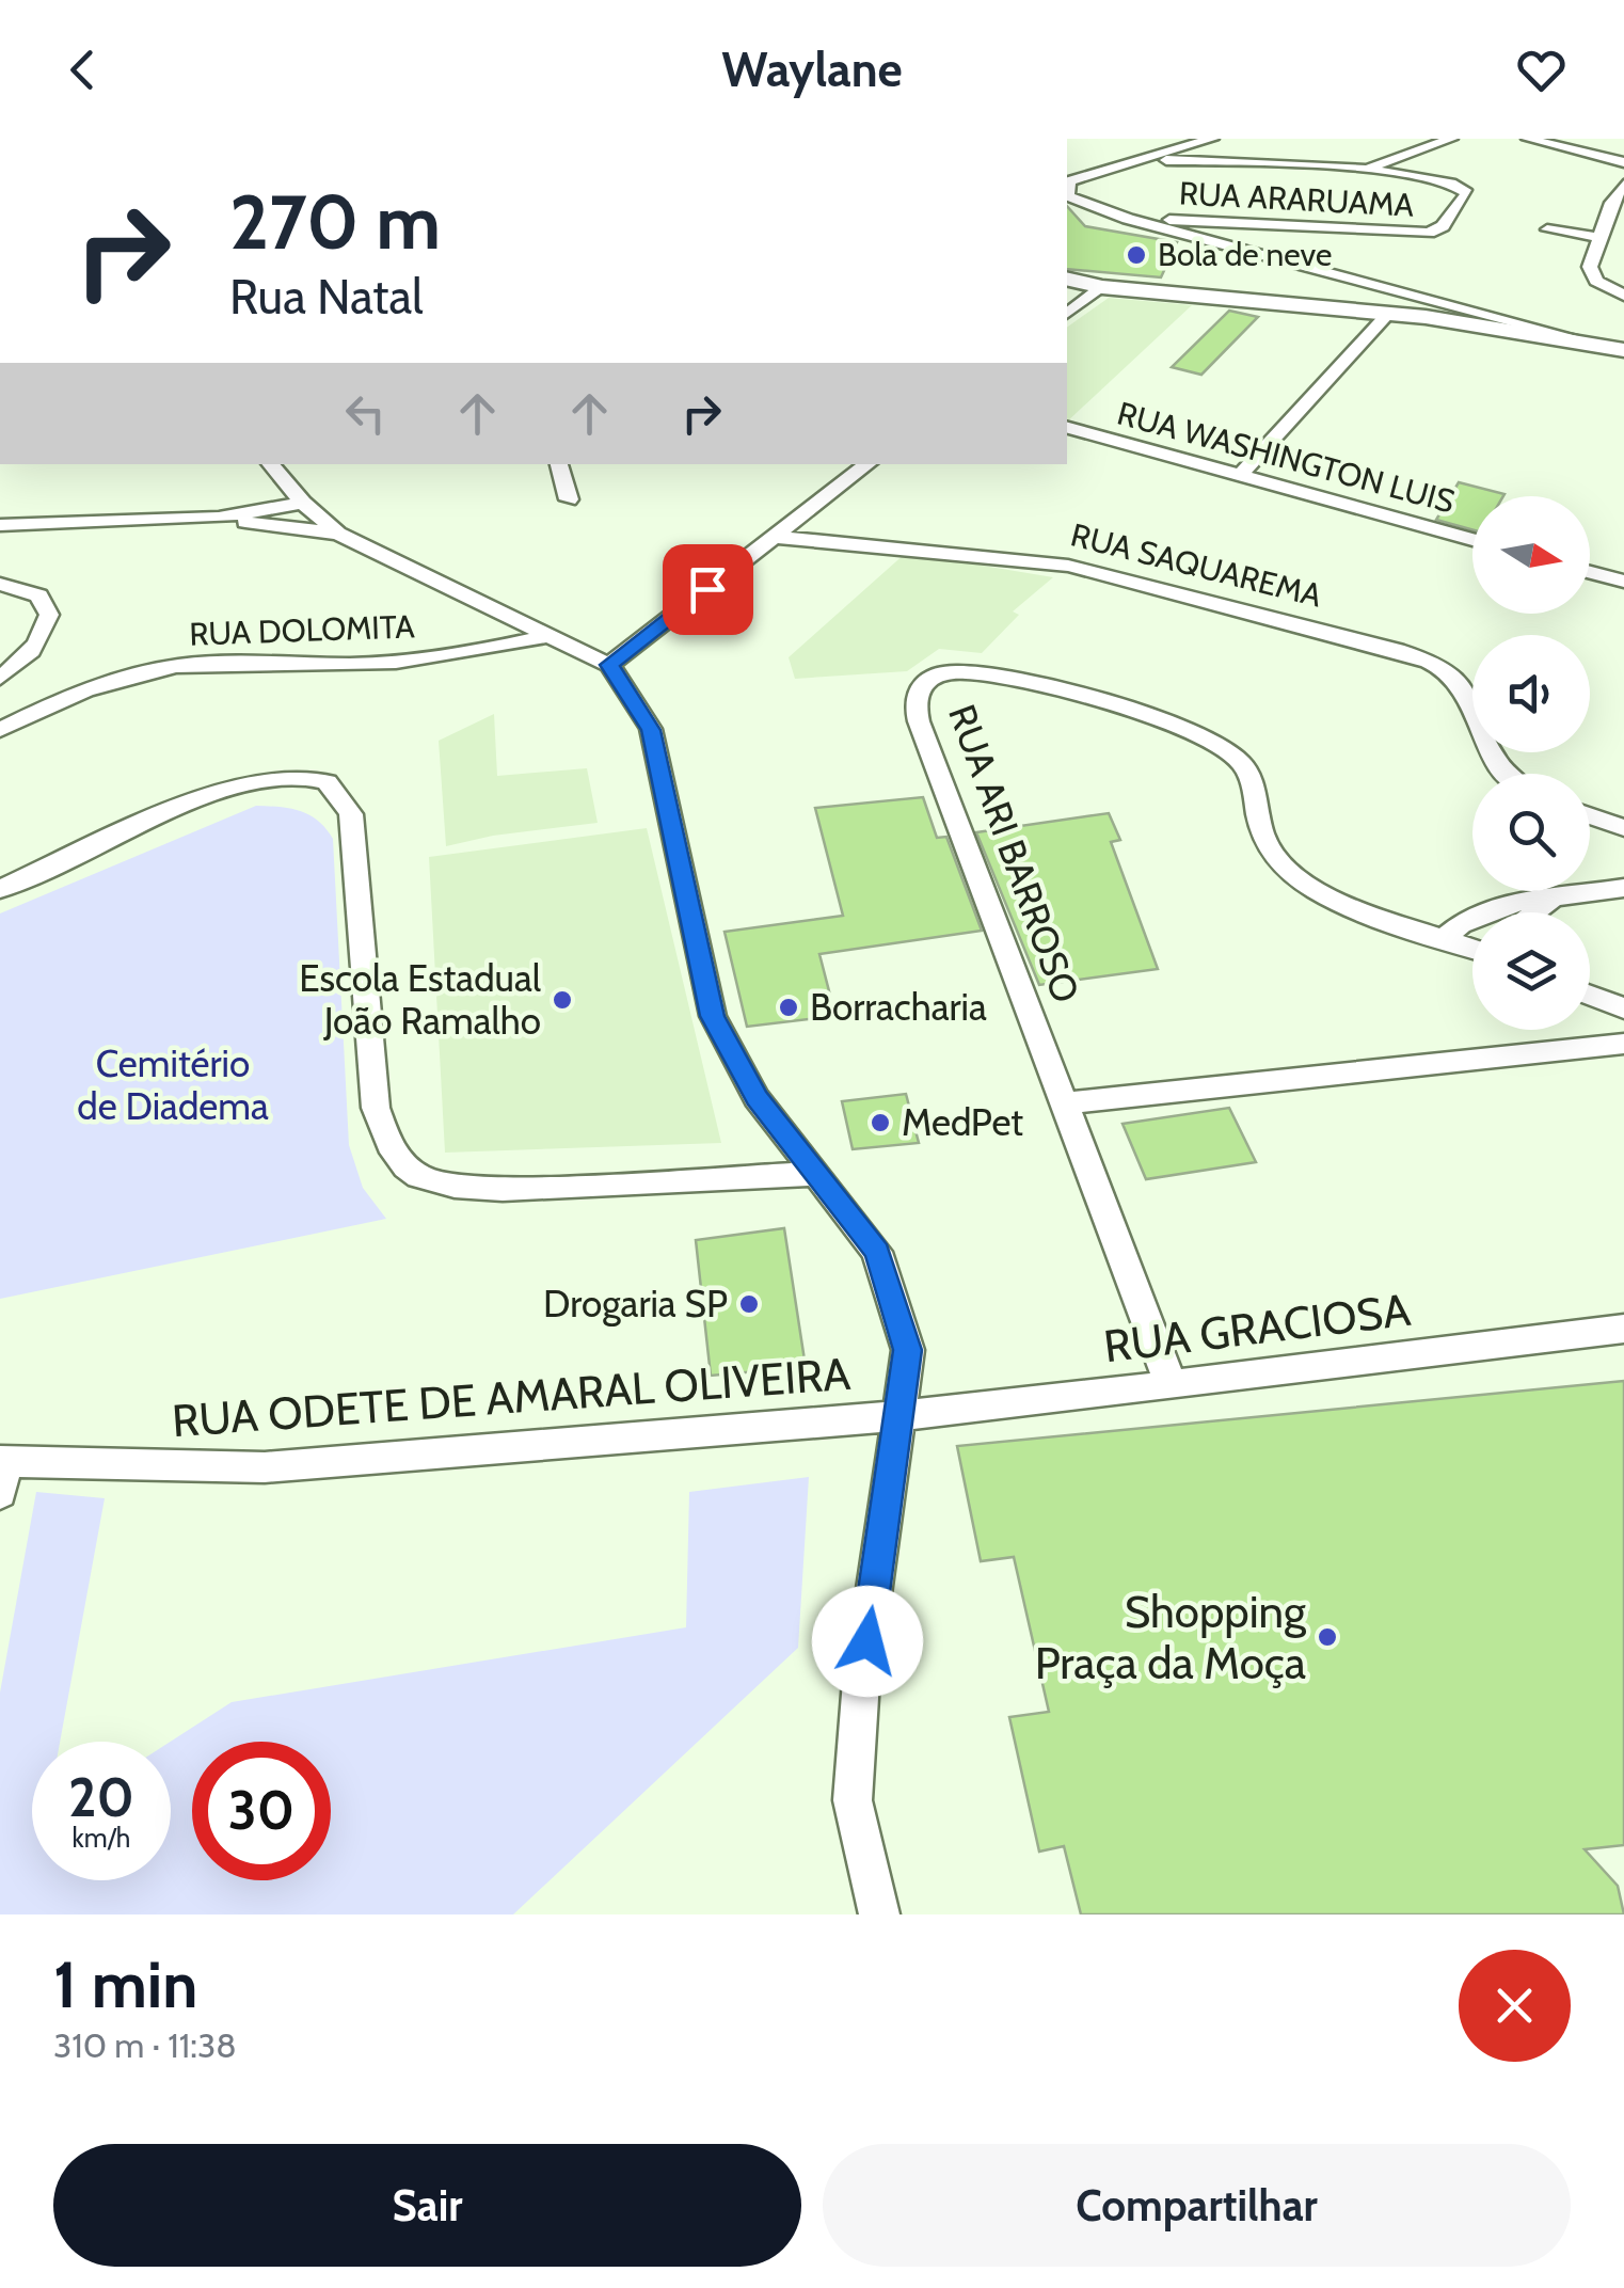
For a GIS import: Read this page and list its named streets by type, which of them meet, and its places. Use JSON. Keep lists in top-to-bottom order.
{
  "streets": {
    "street": [
      "RUA ARARUAMA",
      "RUA WASHINGTON LUIS",
      "RUA SAQUAREMA",
      "RUA DOLOMITA",
      "RUA ARI BARROSO",
      "RUA GRACIOSA",
      "RUA ODETE DE AMARAL OLIVEIRA"
    ]
  },
  "crossings": [
    ["RUA ARI BARROSO", "RUA GRACIOSA"],
    ["RUA GRACIOSA", "RUA ODETE DE AMARAL OLIVEIRA"]
  ],
  "parks": ["Cemitério de Diadema"],
  "places": [
    "Bola de neve",
    "Escola Estadual João Ramalho",
    "Borracharia",
    "MedPet",
    "Drogaria SP",
    "Shopping Praça da Moça"
  ],
  "north": "right",
  "page": {
    "header": "Waylane",
    "turn": ["270 m", "Rua Natal"],
    "speed": "20 km/h",
    "limit": "30",
    "heading": ["1 min", "310 m · 11:38"],
    "buttons": ["Sair", "Compartilhar"]
  }
}
